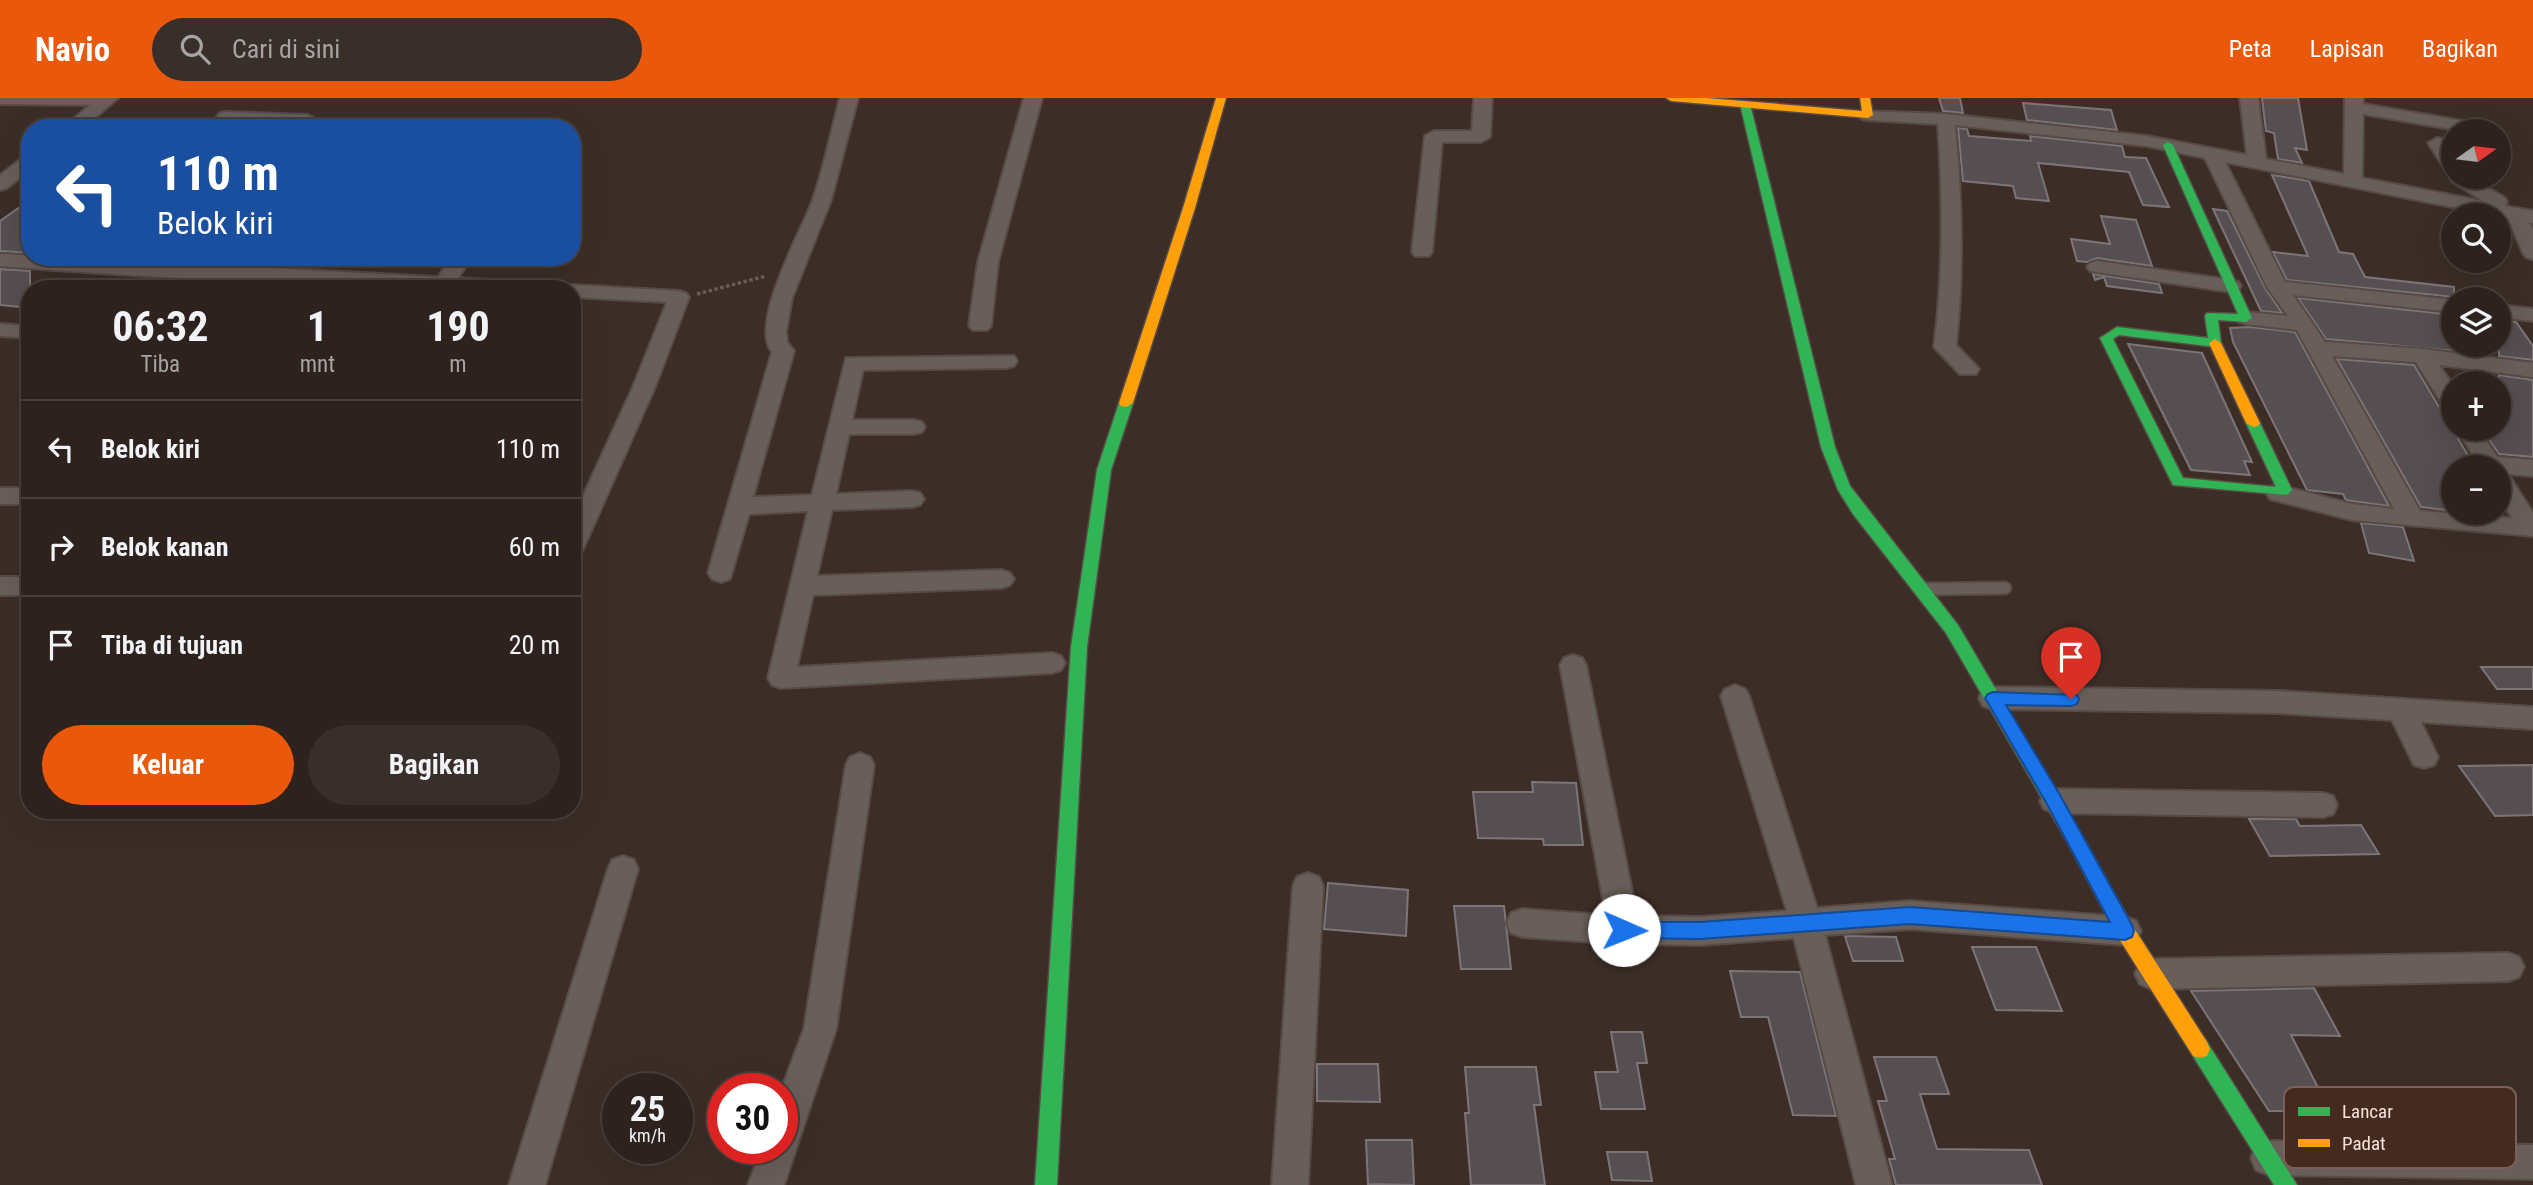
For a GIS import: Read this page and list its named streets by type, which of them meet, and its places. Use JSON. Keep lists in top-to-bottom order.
{
  "legend": ["Lancar", "Padat"],
  "north": "right",
  "page": {
    "header": "Navio",
    "search": "Cari di sini",
    "nav": ["Peta", "Lapisan", "Bagikan"],
    "map_buttons": ["+", "−"],
    "turn": ["110 m", "Belok kiri"],
    "eta": [
      "06:32",
      "Tiba",
      "1",
      "mnt",
      "190",
      "m"
    ],
    "list": [
      {
        "name": "Belok kiri",
        "value": "110 m"
      },
      {
        "name": "Belok kanan",
        "value": "60 m"
      },
      {
        "name": "Tiba di tujuan",
        "value": "20 m"
      }
    ],
    "buttons": ["Keluar", "Bagikan"],
    "speed": "25 km/h",
    "limit": "30"
  }
}
